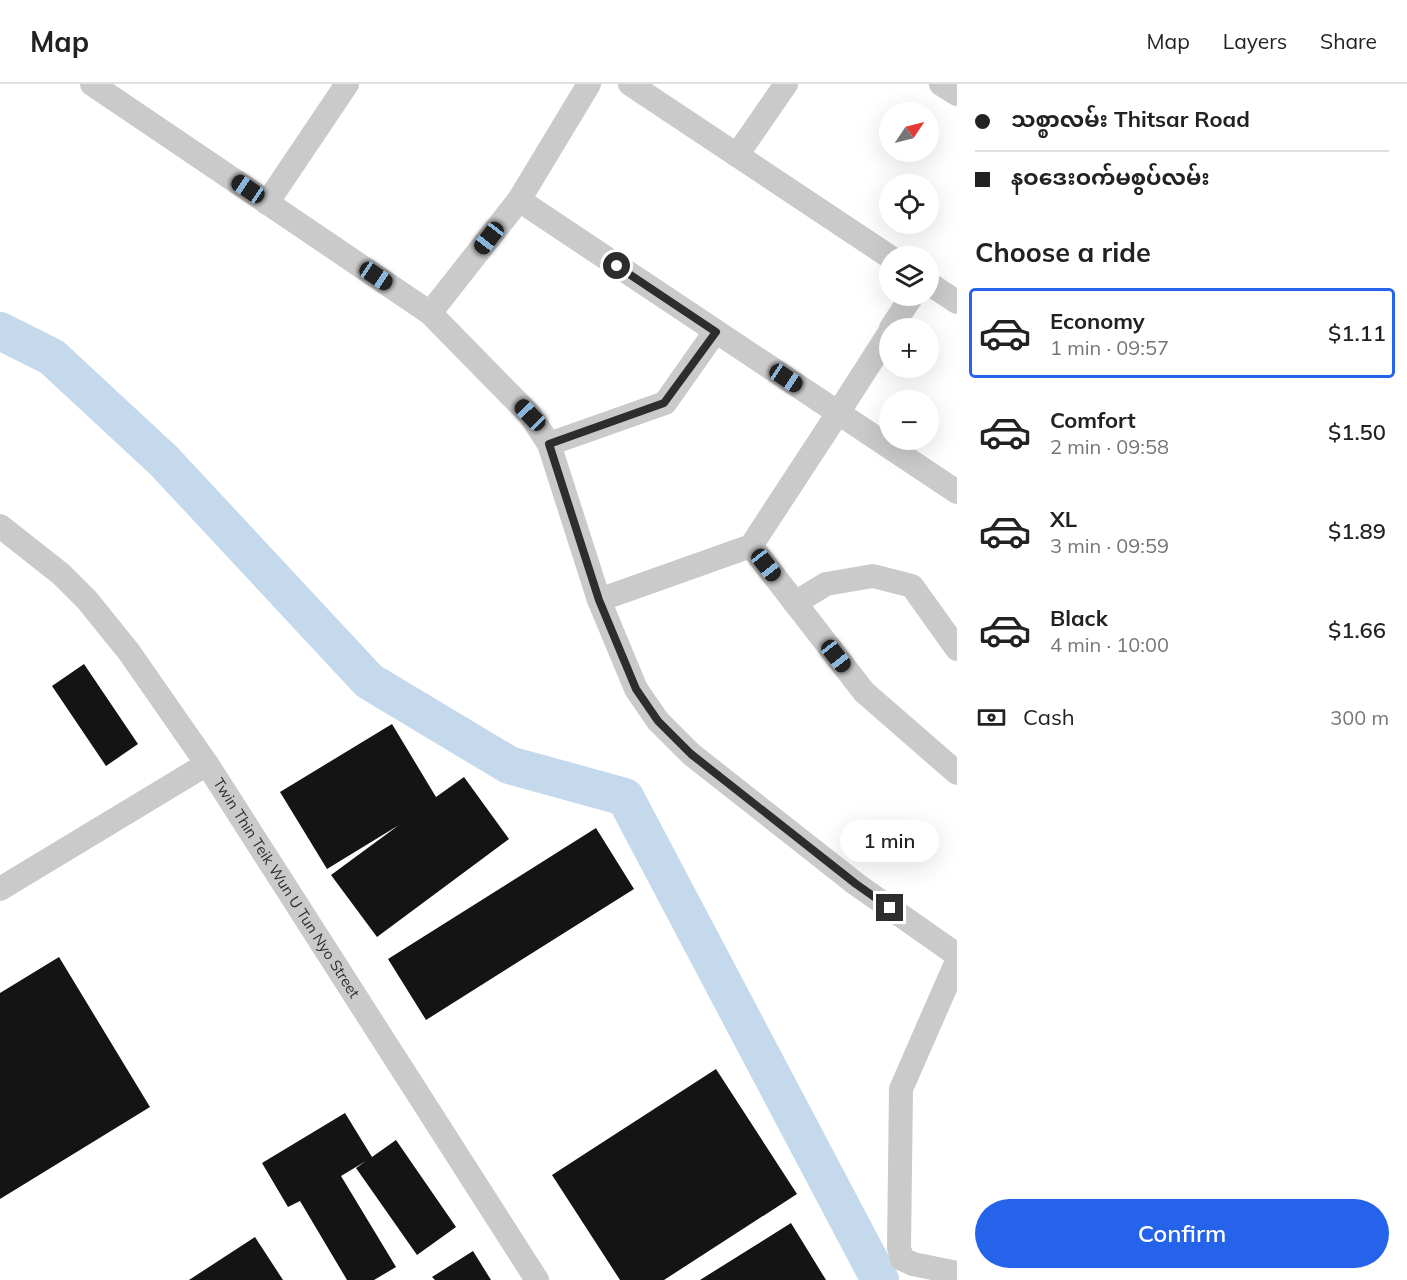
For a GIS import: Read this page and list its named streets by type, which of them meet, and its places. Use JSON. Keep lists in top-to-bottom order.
{
  "streets": {
    "street": ["Twin Thin Teik Wun U Tun Nyo Street"]
  },
  "north": "top right",
  "page": {
    "header": "Map",
    "nav": ["Map", "Layers", "Share"],
    "banner": ["သစ္စာလမ်း Thitsar Road", "နဝဒေးဝက်မစွပ်လမ်း"],
    "map_buttons": ["+", "−"],
    "heading": "Choose a ride",
    "list": [
      {
        "name": "Economy",
        "note": "1 min · 09:57",
        "value": "$1.11"
      },
      {
        "name": "Comfort",
        "note": "2 min · 09:58",
        "value": "$1.50"
      },
      {
        "name": "XL",
        "note": "3 min · 09:59",
        "value": "$1.89"
      },
      {
        "name": "Black",
        "note": "4 min · 10:00",
        "value": "$1.66"
      }
    ],
    "pay": ["Cash", "300 m"],
    "bubble": "1 min",
    "buttons": "Confirm"
  }
}
